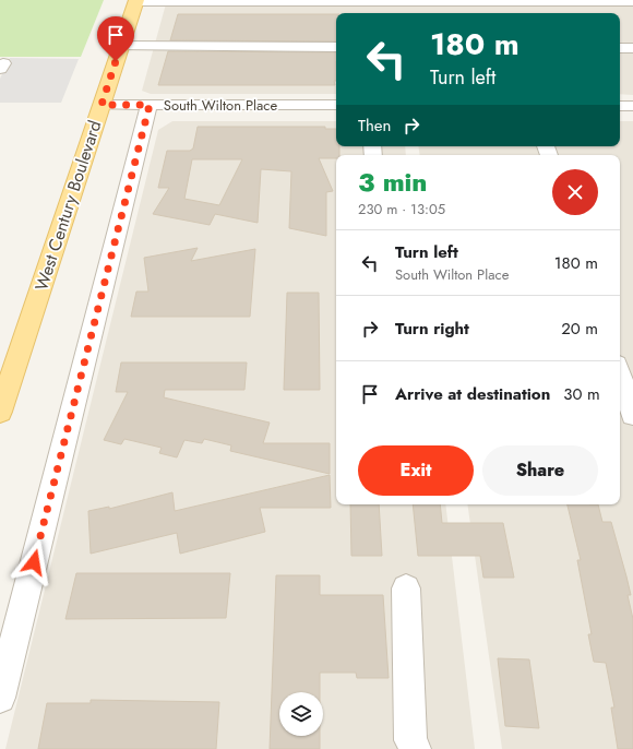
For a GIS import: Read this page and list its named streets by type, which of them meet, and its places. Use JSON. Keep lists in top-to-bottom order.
{
  "streets": {
    "main road": ["West Century Boulevard"],
    "street": ["South Wilton Place"]
  },
  "crossings": [
    ["South Wilton Place", "West Century Boulevard"]
  ],
  "page": {
    "turn": ["180 m", "Turn left"],
    "then": "Then",
    "heading": ["3 min", "230 m · 13:05"],
    "list": [
      {
        "name": "Turn left",
        "note": "South Wilton Place",
        "value": "180 m"
      },
      {
        "name": "Turn right",
        "value": "20 m"
      },
      {
        "name": "Arrive at destination",
        "value": "30 m"
      }
    ],
    "buttons": ["Exit", "Share"]
  }
}
